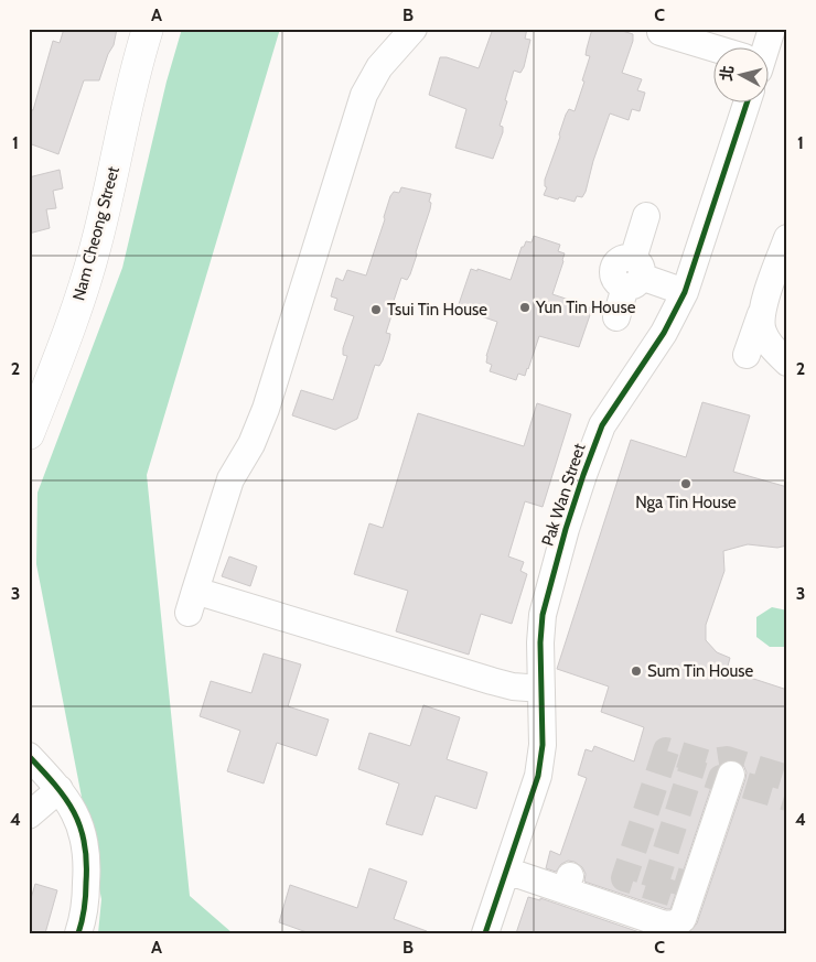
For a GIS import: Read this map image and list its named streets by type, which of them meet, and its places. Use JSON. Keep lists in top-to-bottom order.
{
  "streets": {
    "main road": ["Nam Cheong Street"],
    "street": ["Pak Wan Street"]
  },
  "places": [
    "Yun Tin House",
    "Tsui Tin House",
    "Nga Tin House",
    "Sum Tin House"
  ],
  "north": "left",
  "grid": {
    "columns": ["A", "B", "C"],
    "rows": [
      "1",
      "2",
      "3",
      "4"
    ]
  }
}
